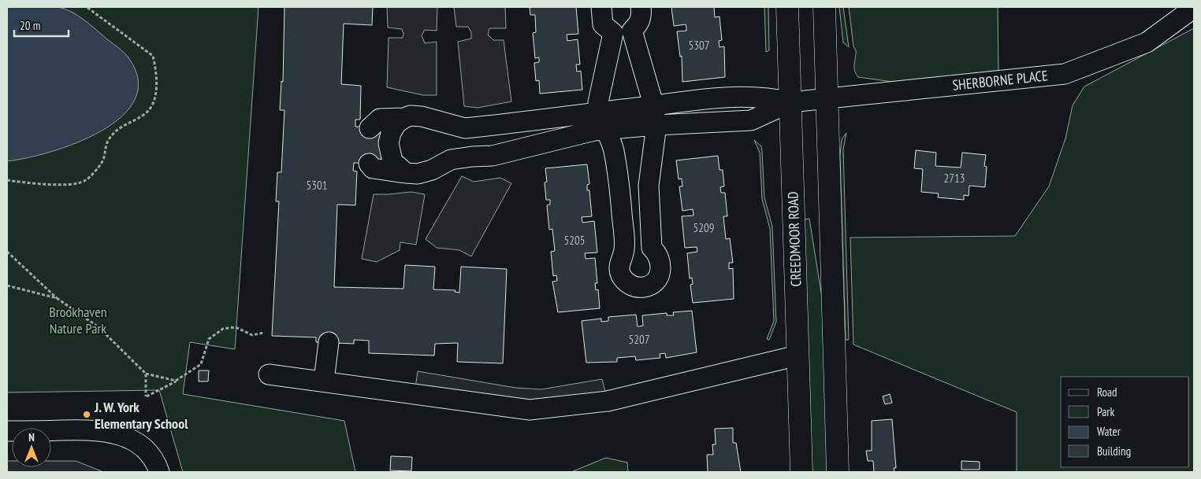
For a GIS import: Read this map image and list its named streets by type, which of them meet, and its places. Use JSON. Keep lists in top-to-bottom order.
{
  "streets": {
    "main road": ["CREEDMOOR ROAD"],
    "street": ["SHERBORNE PLACE"]
  },
  "crossings": [
    ["SHERBORNE PLACE", "CREEDMOOR ROAD"]
  ],
  "parks": ["Brookhaven Nature Park"],
  "places": ["J. W. York Elementary School"],
  "house_numbers": [
    "5307",
    "2713",
    "5301",
    "5209",
    "5205",
    "5207"
  ],
  "legend": [
    "Road",
    "Park",
    "Water",
    "Building"
  ],
  "scale_bar": "20 m",
  "north": "top"
}
